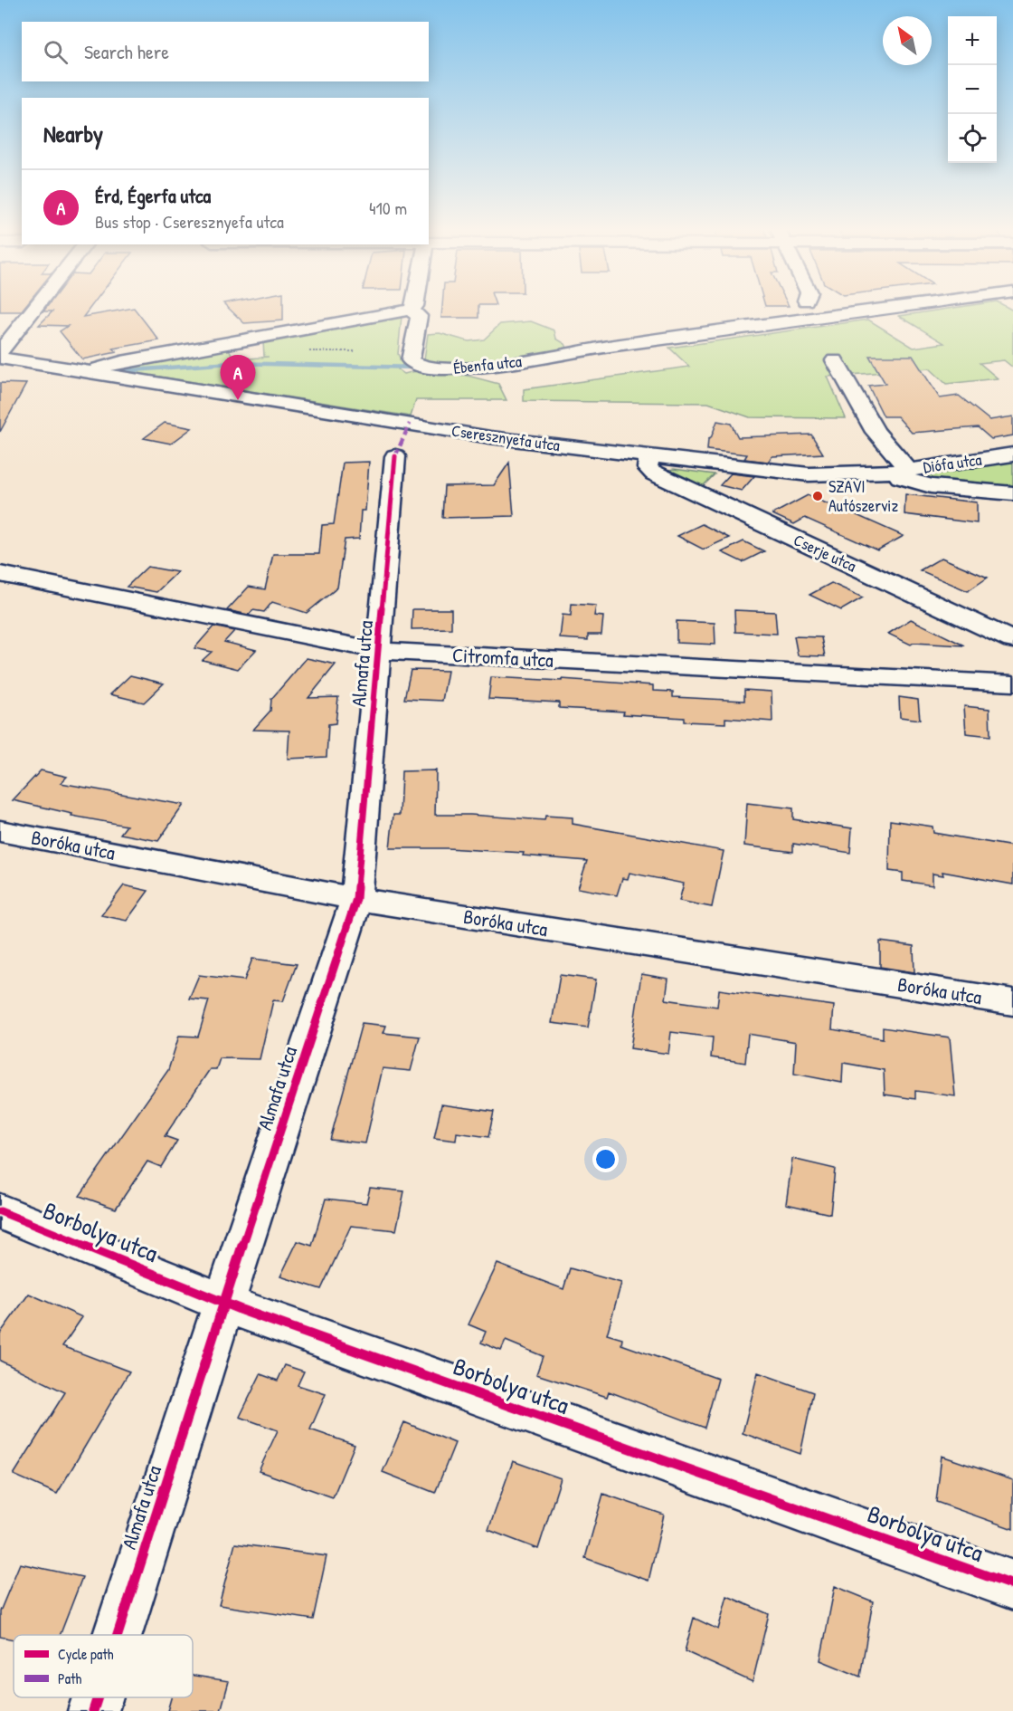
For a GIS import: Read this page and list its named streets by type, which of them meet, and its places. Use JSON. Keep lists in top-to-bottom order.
{
  "streets": {
    "street": [
      "Ébenfa utca",
      "Cseresznyefa utca",
      "Diófa utca",
      "Cserje utca",
      "Citromfa utca",
      "Almafa utca",
      "Boróka utca",
      "Borbolya utca"
    ]
  },
  "crossings": [
    ["Cseresznyefa utca", "Diófa utca"],
    ["Cseresznyefa utca", "Cserje utca"],
    ["Citromfa utca", "Almafa utca"],
    ["Almafa utca", "Boróka utca"],
    ["Almafa utca", "Borbolya utca"]
  ],
  "places": ["SZAVI Autószerviz"],
  "legend": ["Cycle path", "Path"],
  "north": "top left",
  "page": {
    "map_buttons": ["+", "−"],
    "search": "Search here",
    "heading": "Nearby",
    "list": [
      {
        "mark": "A",
        "name": "Érd, Égerfa utca",
        "note": "Bus stop · Cseresznyefa utca",
        "value": "410 m"
      }
    ],
    "pins": "A"
  }
}
